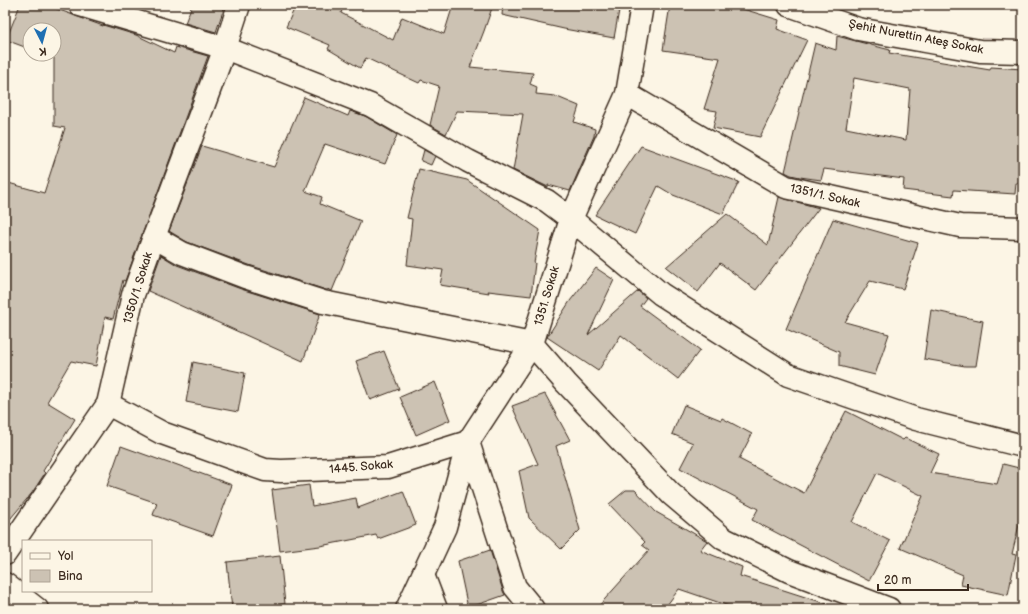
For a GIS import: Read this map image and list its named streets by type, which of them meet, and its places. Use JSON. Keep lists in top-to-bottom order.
{
  "streets": {
    "street": [
      "Şehit Nurettin Ateş Sokak",
      "1351/1. Sokak",
      "1350/1. Sokak",
      "1351. Sokak",
      "1445. Sokak"
    ]
  },
  "crossings": [
    ["1351/1. Sokak", "1351. Sokak"],
    ["1350/1. Sokak", "1445. Sokak"],
    ["1351. Sokak", "1445. Sokak"]
  ],
  "legend": ["Yol", "Bina"],
  "scale_bar": "20 m",
  "north": "bottom"
}
